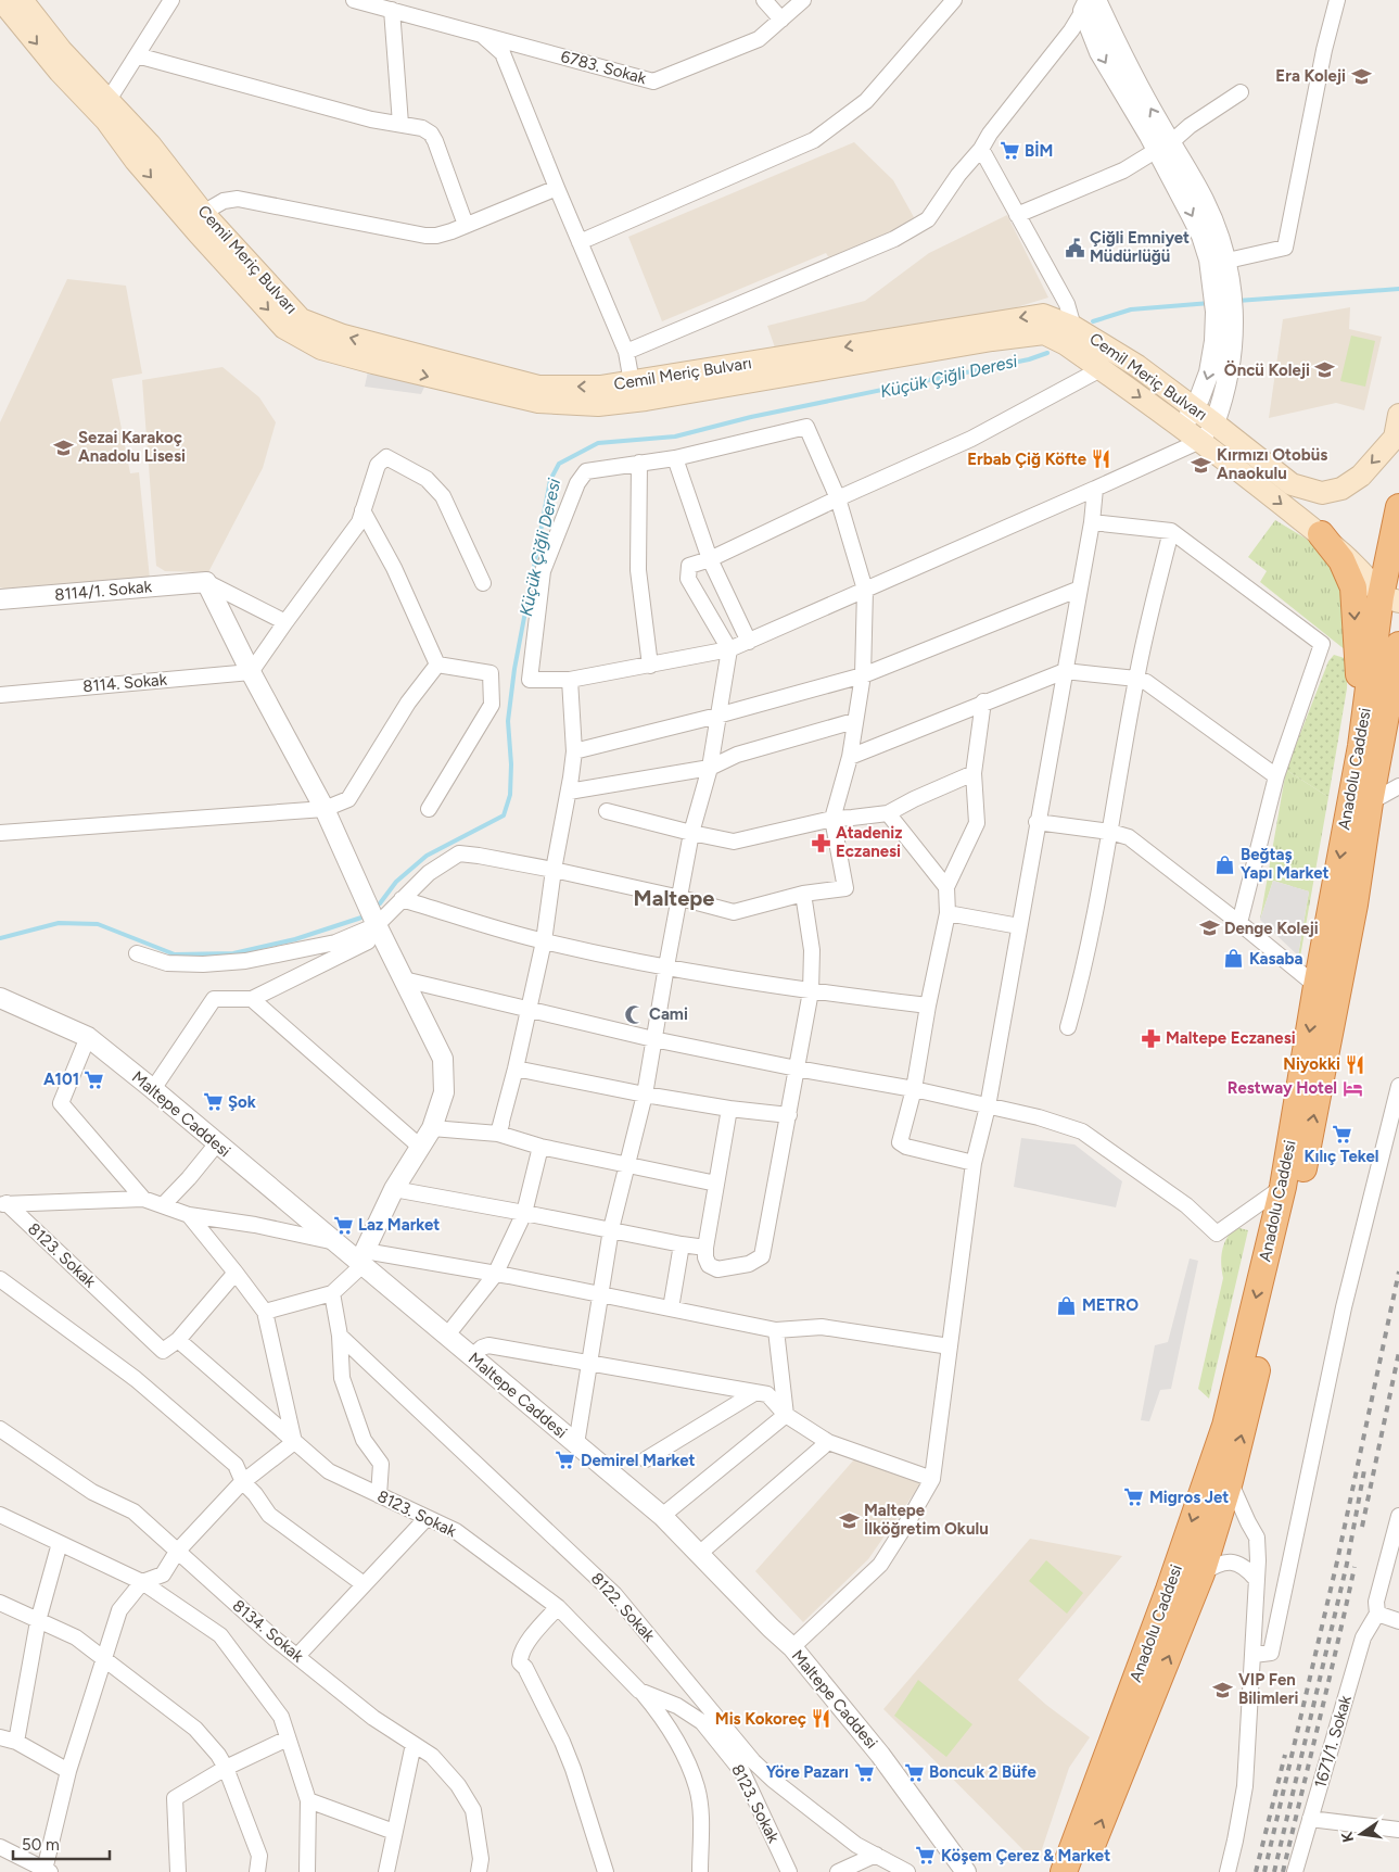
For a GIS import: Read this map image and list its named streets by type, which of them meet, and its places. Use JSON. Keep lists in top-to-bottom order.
{
  "streets": {
    "highway": ["Anadolu Caddesi"],
    "main road": ["Cemil Meriç Bulvarı"],
    "street": [
      "6783. Sokak",
      "8114/1. Sokak",
      "8114. Sokak",
      "Maltepe Caddesi",
      "8123. Sokak",
      "8122. Sokak",
      "8134. Sokak",
      "1671/1. Sokak"
    ]
  },
  "crossings": [
    ["Cemil Meriç Bulvarı", "Anadolu Caddesi"]
  ],
  "districts": ["Maltepe"],
  "water": ["Küçük Çiğli Deresi"],
  "places": {
    "school or university": [
      "Era Koleji",
      "Öncü Koleji",
      "Sezai Karakoç Anadolu Lisesi",
      "Kırmızı Otobüs Anaokulu",
      "Denge Koleji",
      "Maltepe İlköğretim Okulu",
      "VIP Fen Bilimleri"
    ],
    "supermarket": [
      "BİM",
      "A101",
      "Şok",
      "Kılıç Tekel",
      "Laz Market",
      "Demirel Market",
      "Migros Jet",
      "Yöre Pazarı",
      "Boncuk 2 Büfe",
      "Köşem Çerez & Market"
    ],
    "public building": ["Çiğli Emniyet Müdürlüğü"],
    "restaurant": ["Erbab Çiğ Köfte", "Niyokki", "Mis Kokoreç"],
    "pharmacy": ["Atadeniz Eczanesi", "Maltepe Eczanesi"],
    "shop": ["Beğtaş Yapı Market", "Kasaba", "METRO"],
    "mosque": ["Cami"],
    "hotel": ["Restway Hotel"]
  },
  "scale_bar": "50 m",
  "north": "left"
}
